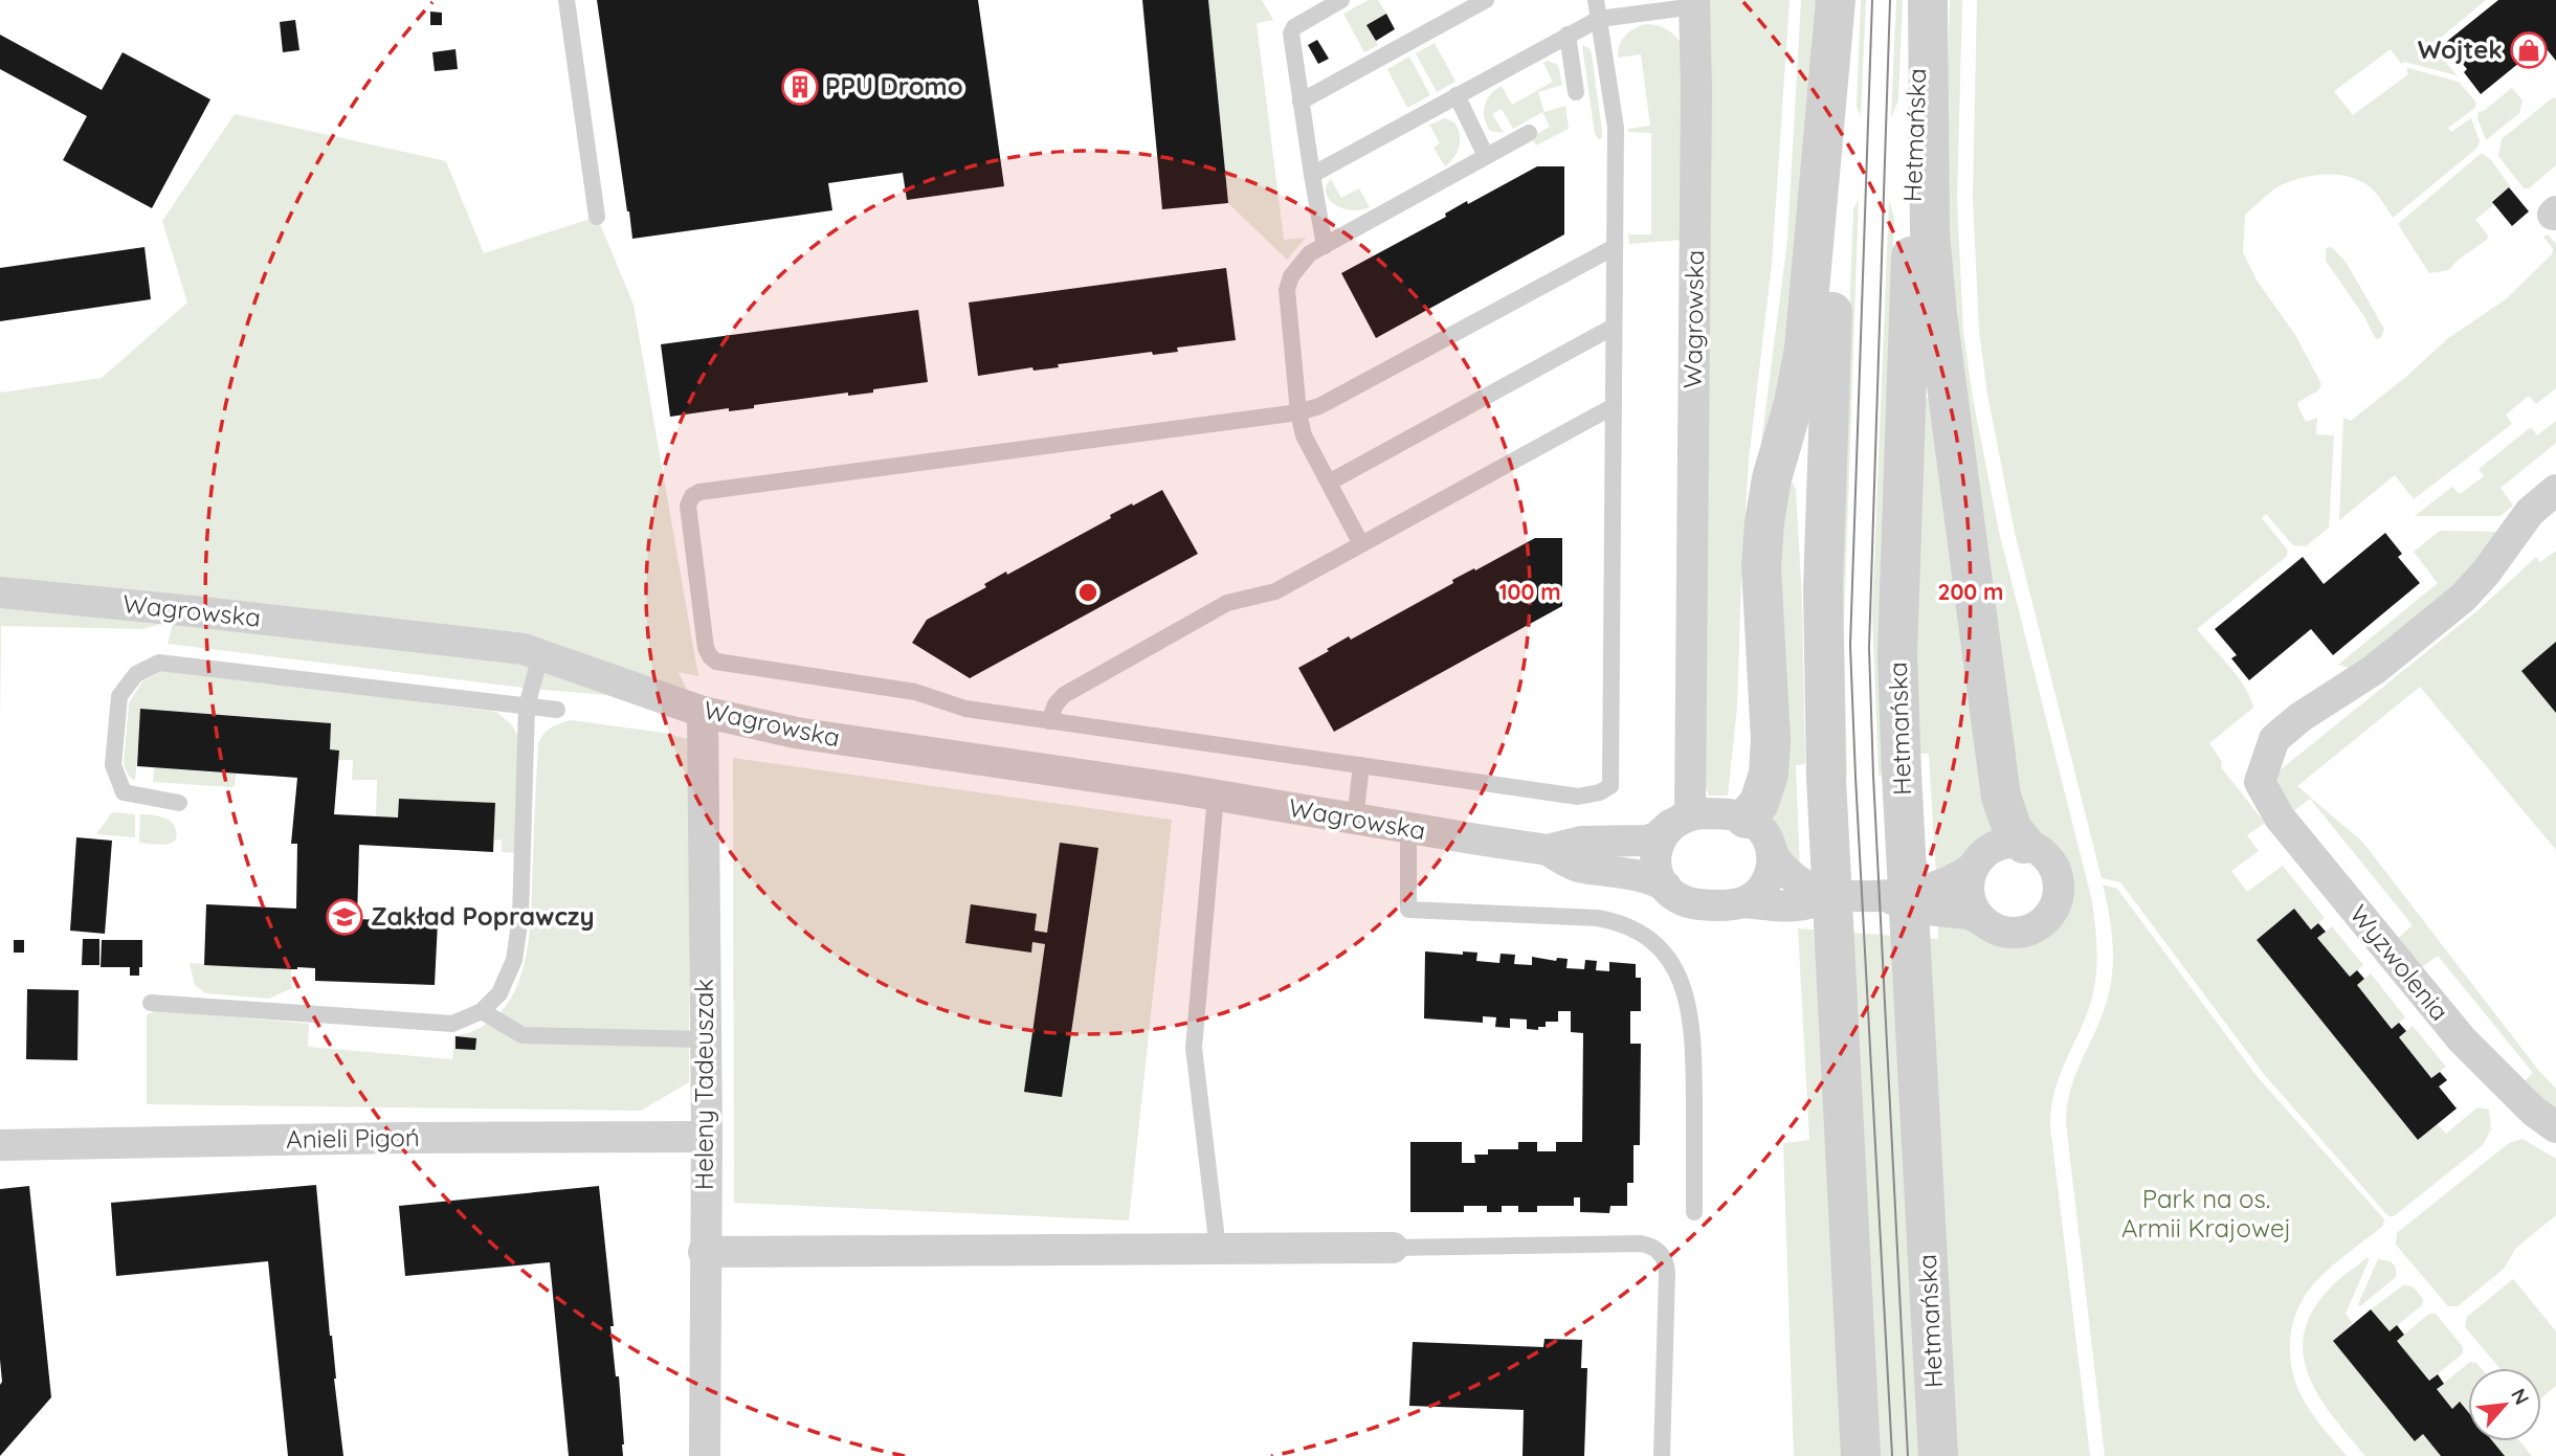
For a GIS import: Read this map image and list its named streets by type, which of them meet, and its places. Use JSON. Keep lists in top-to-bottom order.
{
  "streets": {
    "street": [
      "Hetmańska",
      "Wagrowska",
      "Wyzwolenia",
      "Heleny Tadeuszak",
      "Anieli Pigoń"
    ]
  },
  "crossings": [
    ["Wagrowska", "Heleny Tadeuszak"],
    ["Heleny Tadeuszak", "Anieli Pigoń"]
  ],
  "parks": ["Park na os. Armii Krajowej"],
  "places": {
    "shop": ["Wojtek"],
    "building": ["PPU Dromo"],
    "school or university": ["Zakład Poprawczy"]
  },
  "north": "top right",
  "rings": ["100 m", "200 m"]
}
